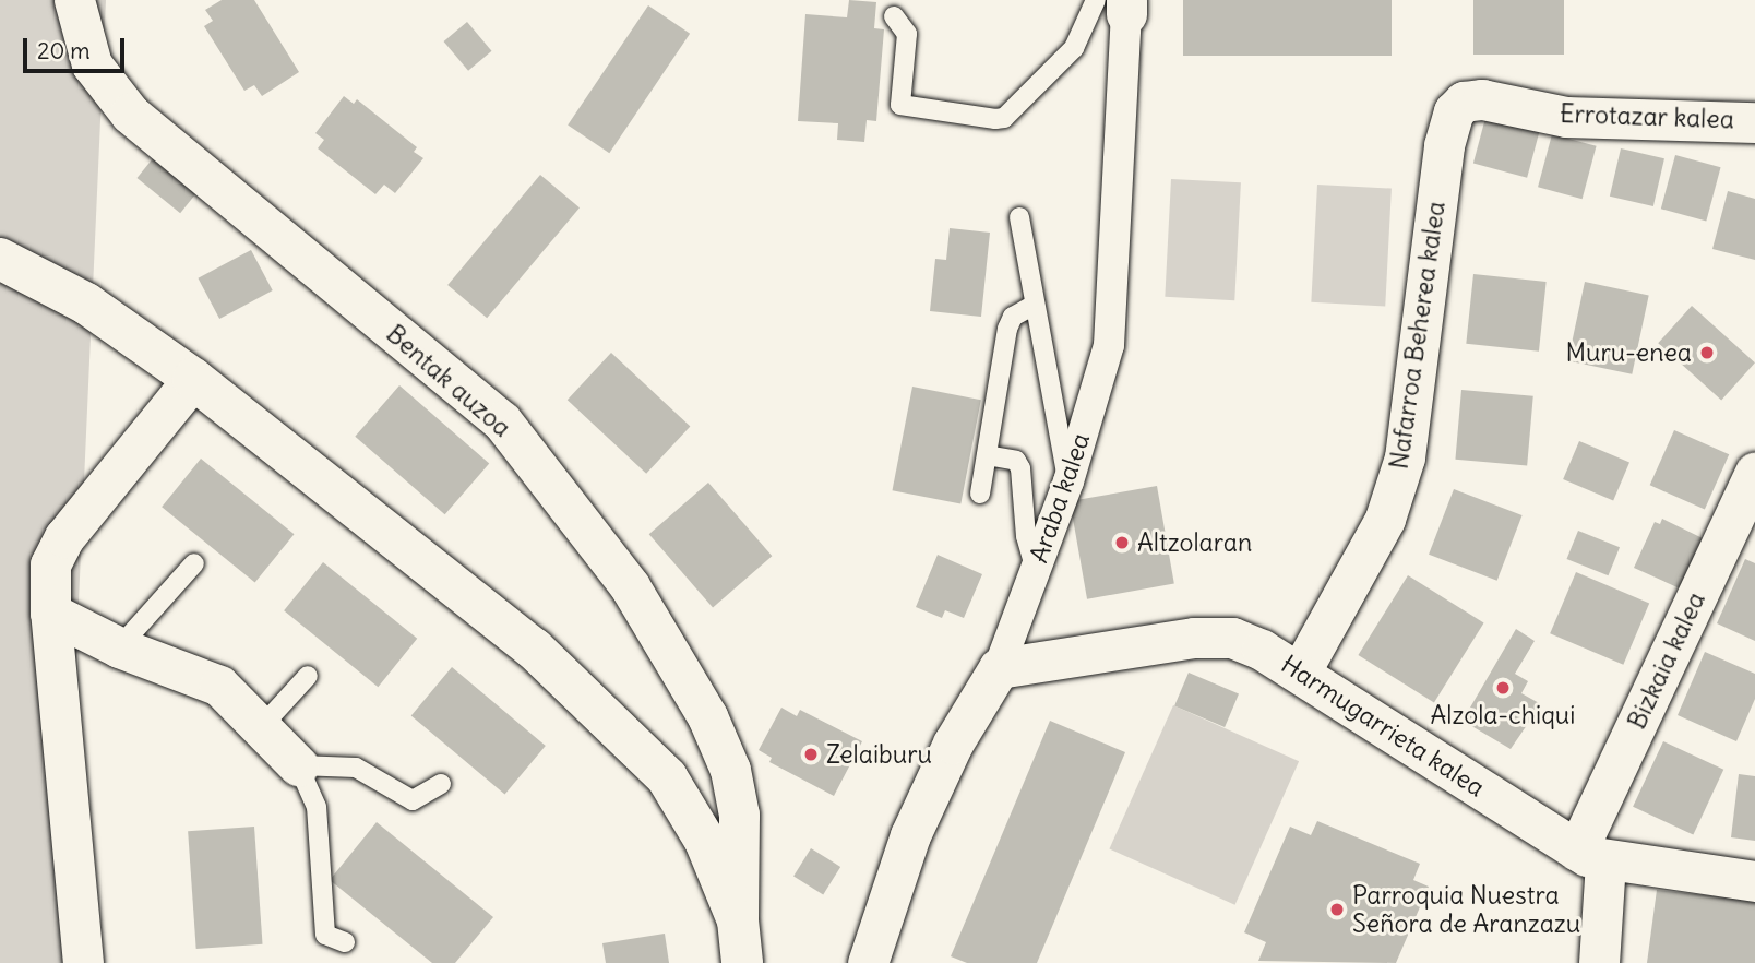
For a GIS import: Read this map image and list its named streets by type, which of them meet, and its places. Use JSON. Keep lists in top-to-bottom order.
{
  "streets": {
    "street": [
      "Errotazar kalea",
      "Nafarroa Beherea kalea",
      "Bentak auzoa",
      "Araba kalea",
      "Bizkaia kalea",
      "Harmugarrieta kalea"
    ]
  },
  "crossings": [
    ["Errotazar kalea", "Nafarroa Beherea kalea"],
    ["Nafarroa Beherea kalea", "Harmugarrieta kalea"],
    ["Araba kalea", "Harmugarrieta kalea"],
    ["Bizkaia kalea", "Harmugarrieta kalea"]
  ],
  "places": [
    "Muru-enea",
    "Altzolaran",
    "Alzola-chiqui",
    "Zelaiburu",
    "Parroquia Nuestra Señora de Aranzazu"
  ],
  "scale_bar": "20 m"
}
